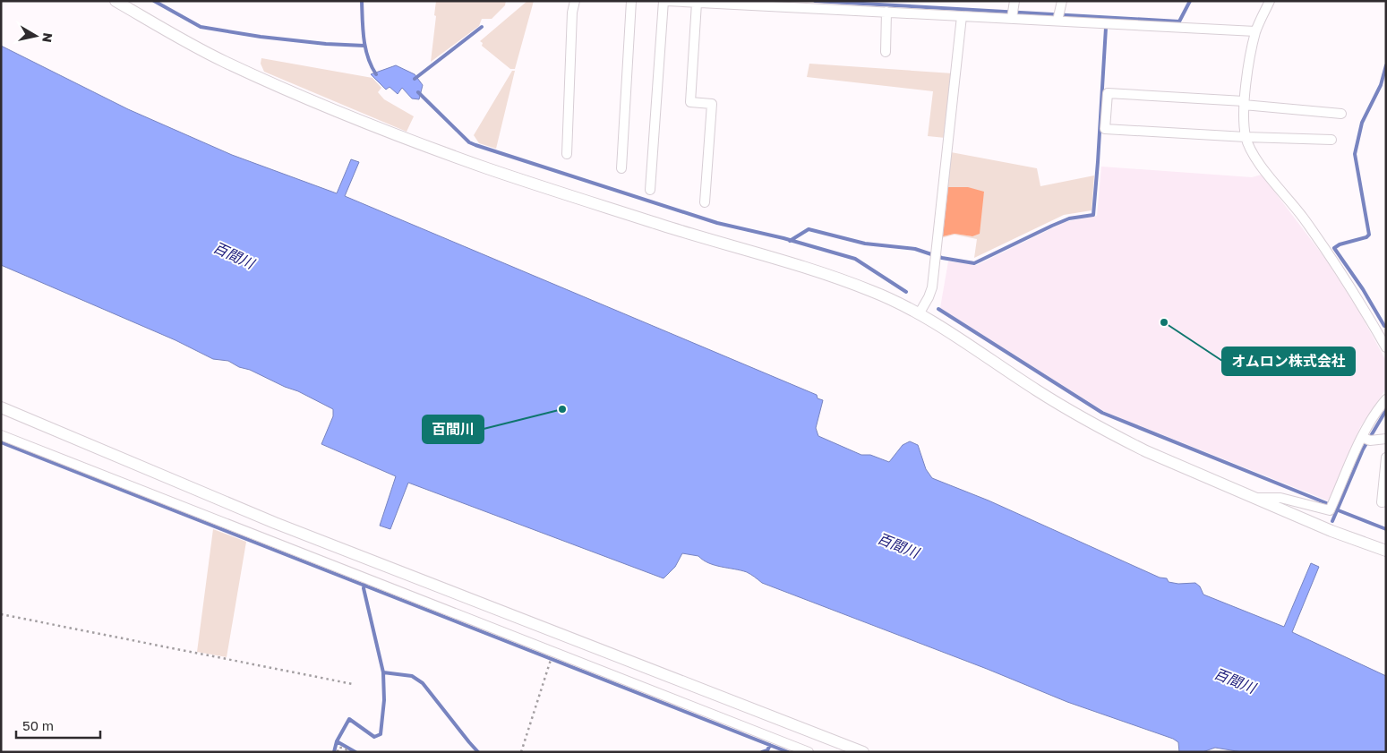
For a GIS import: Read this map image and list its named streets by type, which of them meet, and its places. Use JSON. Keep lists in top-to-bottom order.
{
  "water": ["百間川"],
  "places": ["オムロン株式会社", "百間川"],
  "scale_bar": "50 m",
  "north": "right"
}
